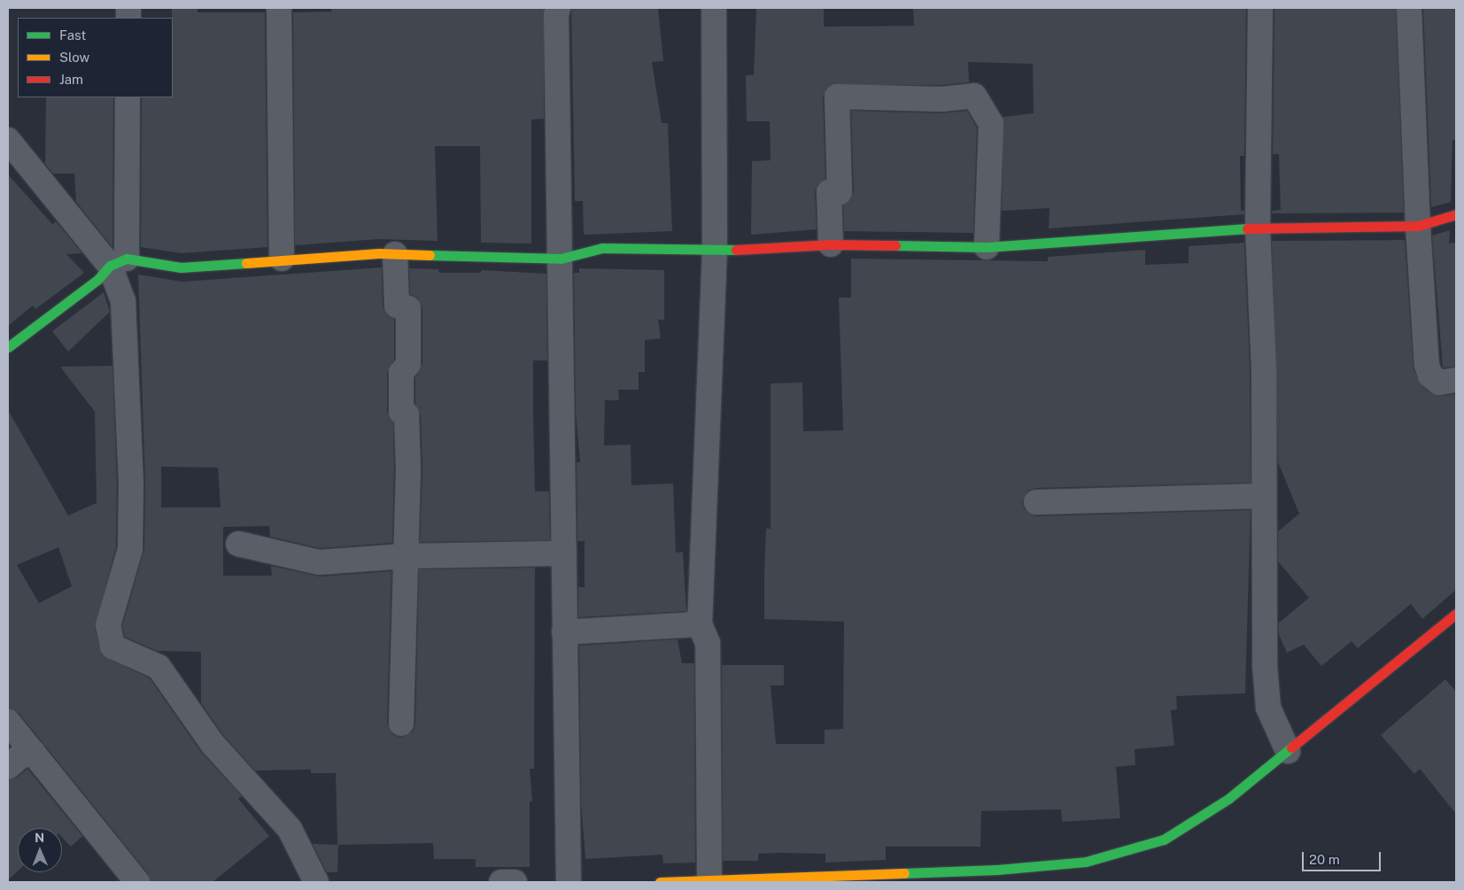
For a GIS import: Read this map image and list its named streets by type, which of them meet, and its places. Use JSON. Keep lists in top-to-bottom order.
{
  "legend": ["Fast", "Slow", "Jam"],
  "scale_bar": "20 m",
  "north": "top"
}
